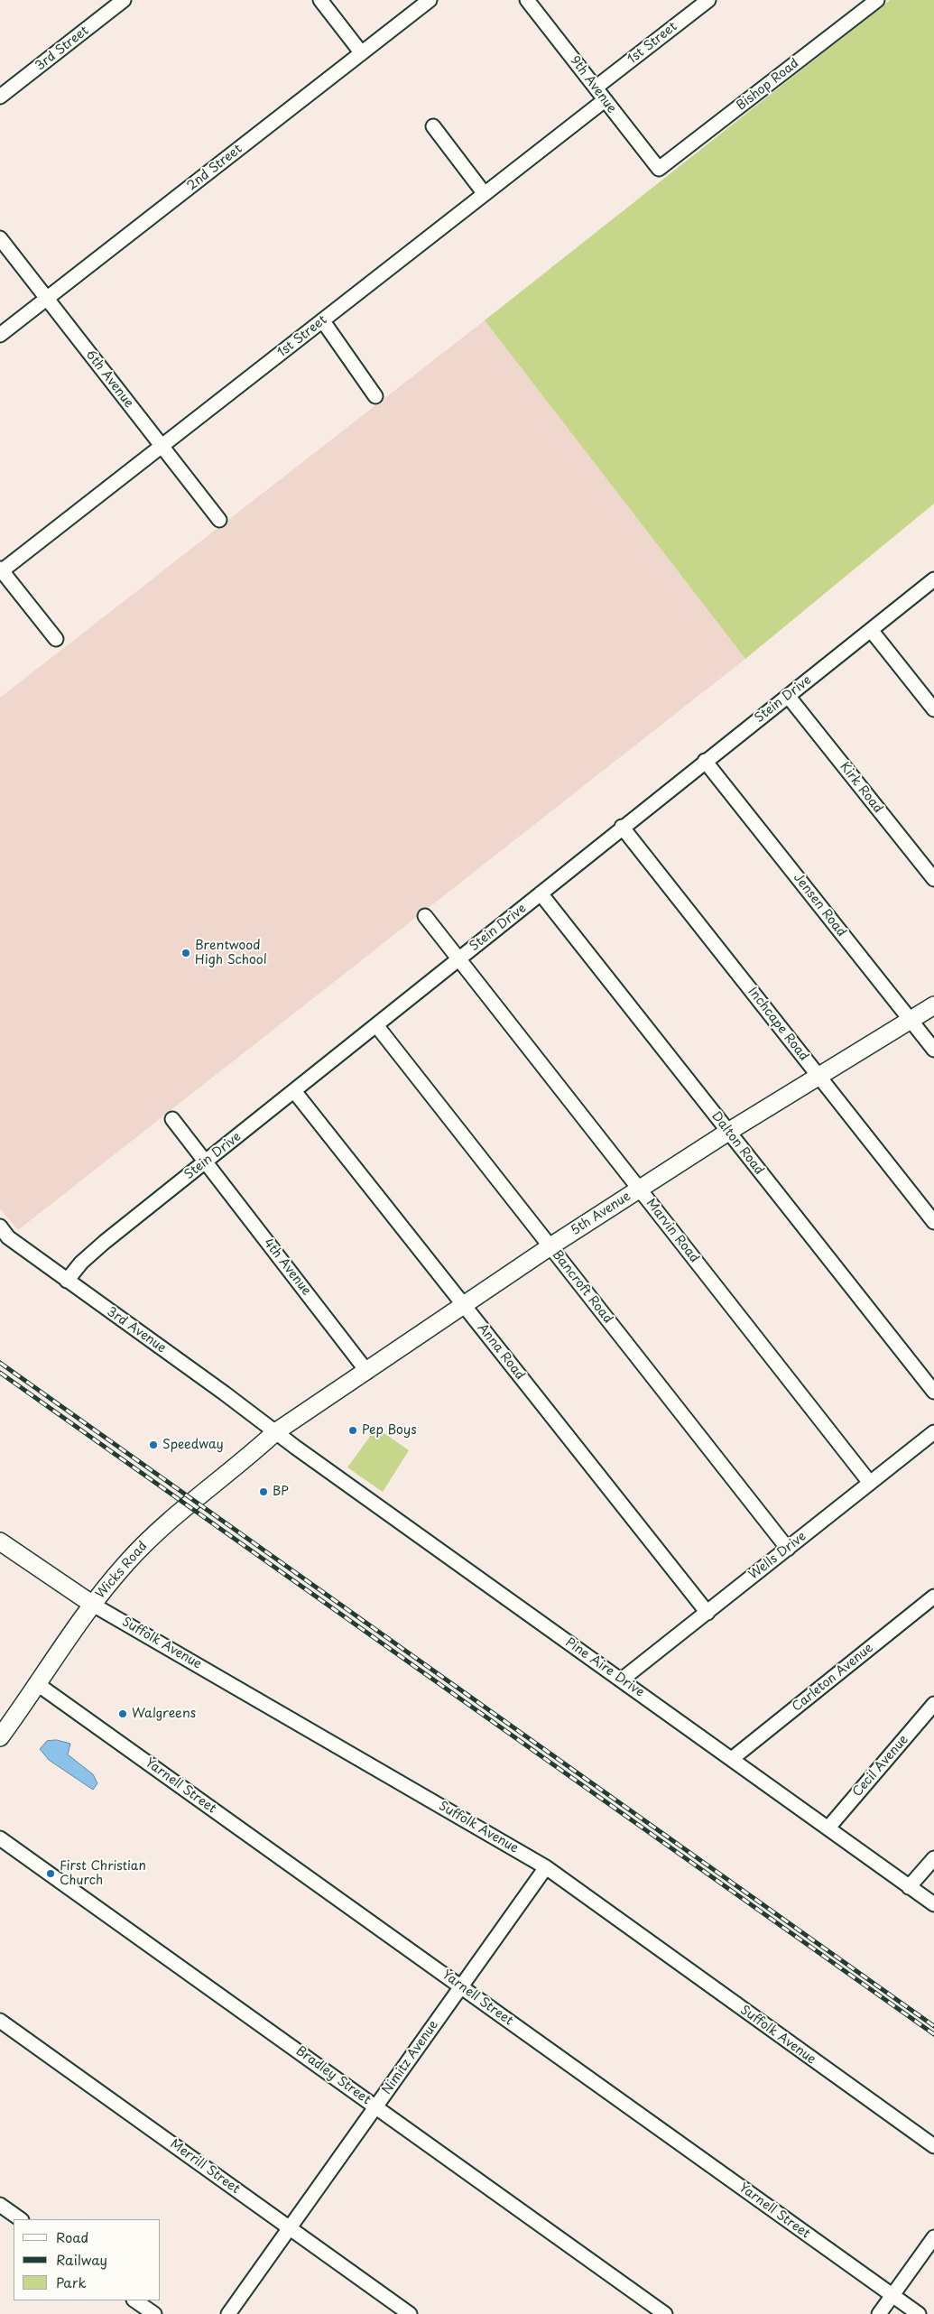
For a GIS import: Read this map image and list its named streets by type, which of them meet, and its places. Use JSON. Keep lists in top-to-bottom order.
{
  "streets": {
    "main road": ["5th Avenue", "Wicks Road", "Suffolk Avenue"],
    "street": [
      "1st Street",
      "3rd Street",
      "9th Avenue",
      "Bishop Road",
      "2nd Street",
      "6th Avenue",
      "Stein Drive",
      "Kirk Road",
      "Jensen Road",
      "Inchcape Road",
      "Dalton Road",
      "Marvin Road",
      "4th Avenue",
      "Bancroft Road",
      "3rd Avenue",
      "Anna Road",
      "Wells Drive",
      "Pine Aire Drive",
      "Carleton Avenue",
      "Cecil Avenue",
      "Yarnell Street",
      "Nimitz Avenue",
      "Bradley Street",
      "Merrill Street"
    ]
  },
  "crossings": [
    ["1st Street", "9th Avenue"],
    ["1st Street", "6th Avenue"],
    ["9th Avenue", "Bishop Road"],
    ["2nd Street", "6th Avenue"],
    ["Stein Drive", "Kirk Road"],
    ["Stein Drive", "Jensen Road"],
    ["Stein Drive", "Inchcape Road"],
    ["Stein Drive", "Dalton Road"],
    ["Stein Drive", "Marvin Road"],
    ["Stein Drive", "4th Avenue"],
    ["Stein Drive", "Bancroft Road"],
    ["Stein Drive", "3rd Avenue"],
    ["Stein Drive", "Anna Road"],
    ["Jensen Road", "5th Avenue"],
    ["Inchcape Road", "5th Avenue"],
    ["Dalton Road", "5th Avenue"],
    ["5th Avenue", "Marvin Road"],
    ["5th Avenue", "4th Avenue"],
    ["5th Avenue", "Bancroft Road"],
    ["5th Avenue", "3rd Avenue"],
    ["5th Avenue", "Anna Road"],
    ["5th Avenue", "Wicks Road"],
    ["5th Avenue", "Pine Aire Drive"],
    ["Marvin Road", "Wells Drive"],
    ["Bancroft Road", "Wells Drive"],
    ["3rd Avenue", "Wicks Road"],
    ["3rd Avenue", "Pine Aire Drive"],
    ["Anna Road", "Wells Drive"],
    ["Wells Drive", "Pine Aire Drive"],
    ["Wicks Road", "Suffolk Avenue"],
    ["Wicks Road", "Pine Aire Drive"],
    ["Wicks Road", "Yarnell Street"],
    ["Suffolk Avenue", "Nimitz Avenue"],
    ["Pine Aire Drive", "Carleton Avenue"],
    ["Pine Aire Drive", "Cecil Avenue"],
    ["Yarnell Street", "Nimitz Avenue"],
    ["Nimitz Avenue", "Bradley Street"],
    ["Nimitz Avenue", "Merrill Street"]
  ],
  "places": [
    "Brentwood High School",
    "Pep Boys",
    "Speedway",
    "BP",
    "Walgreens",
    "First Christian Church"
  ],
  "legend": ["Road", "Railway", "Park"]
}
